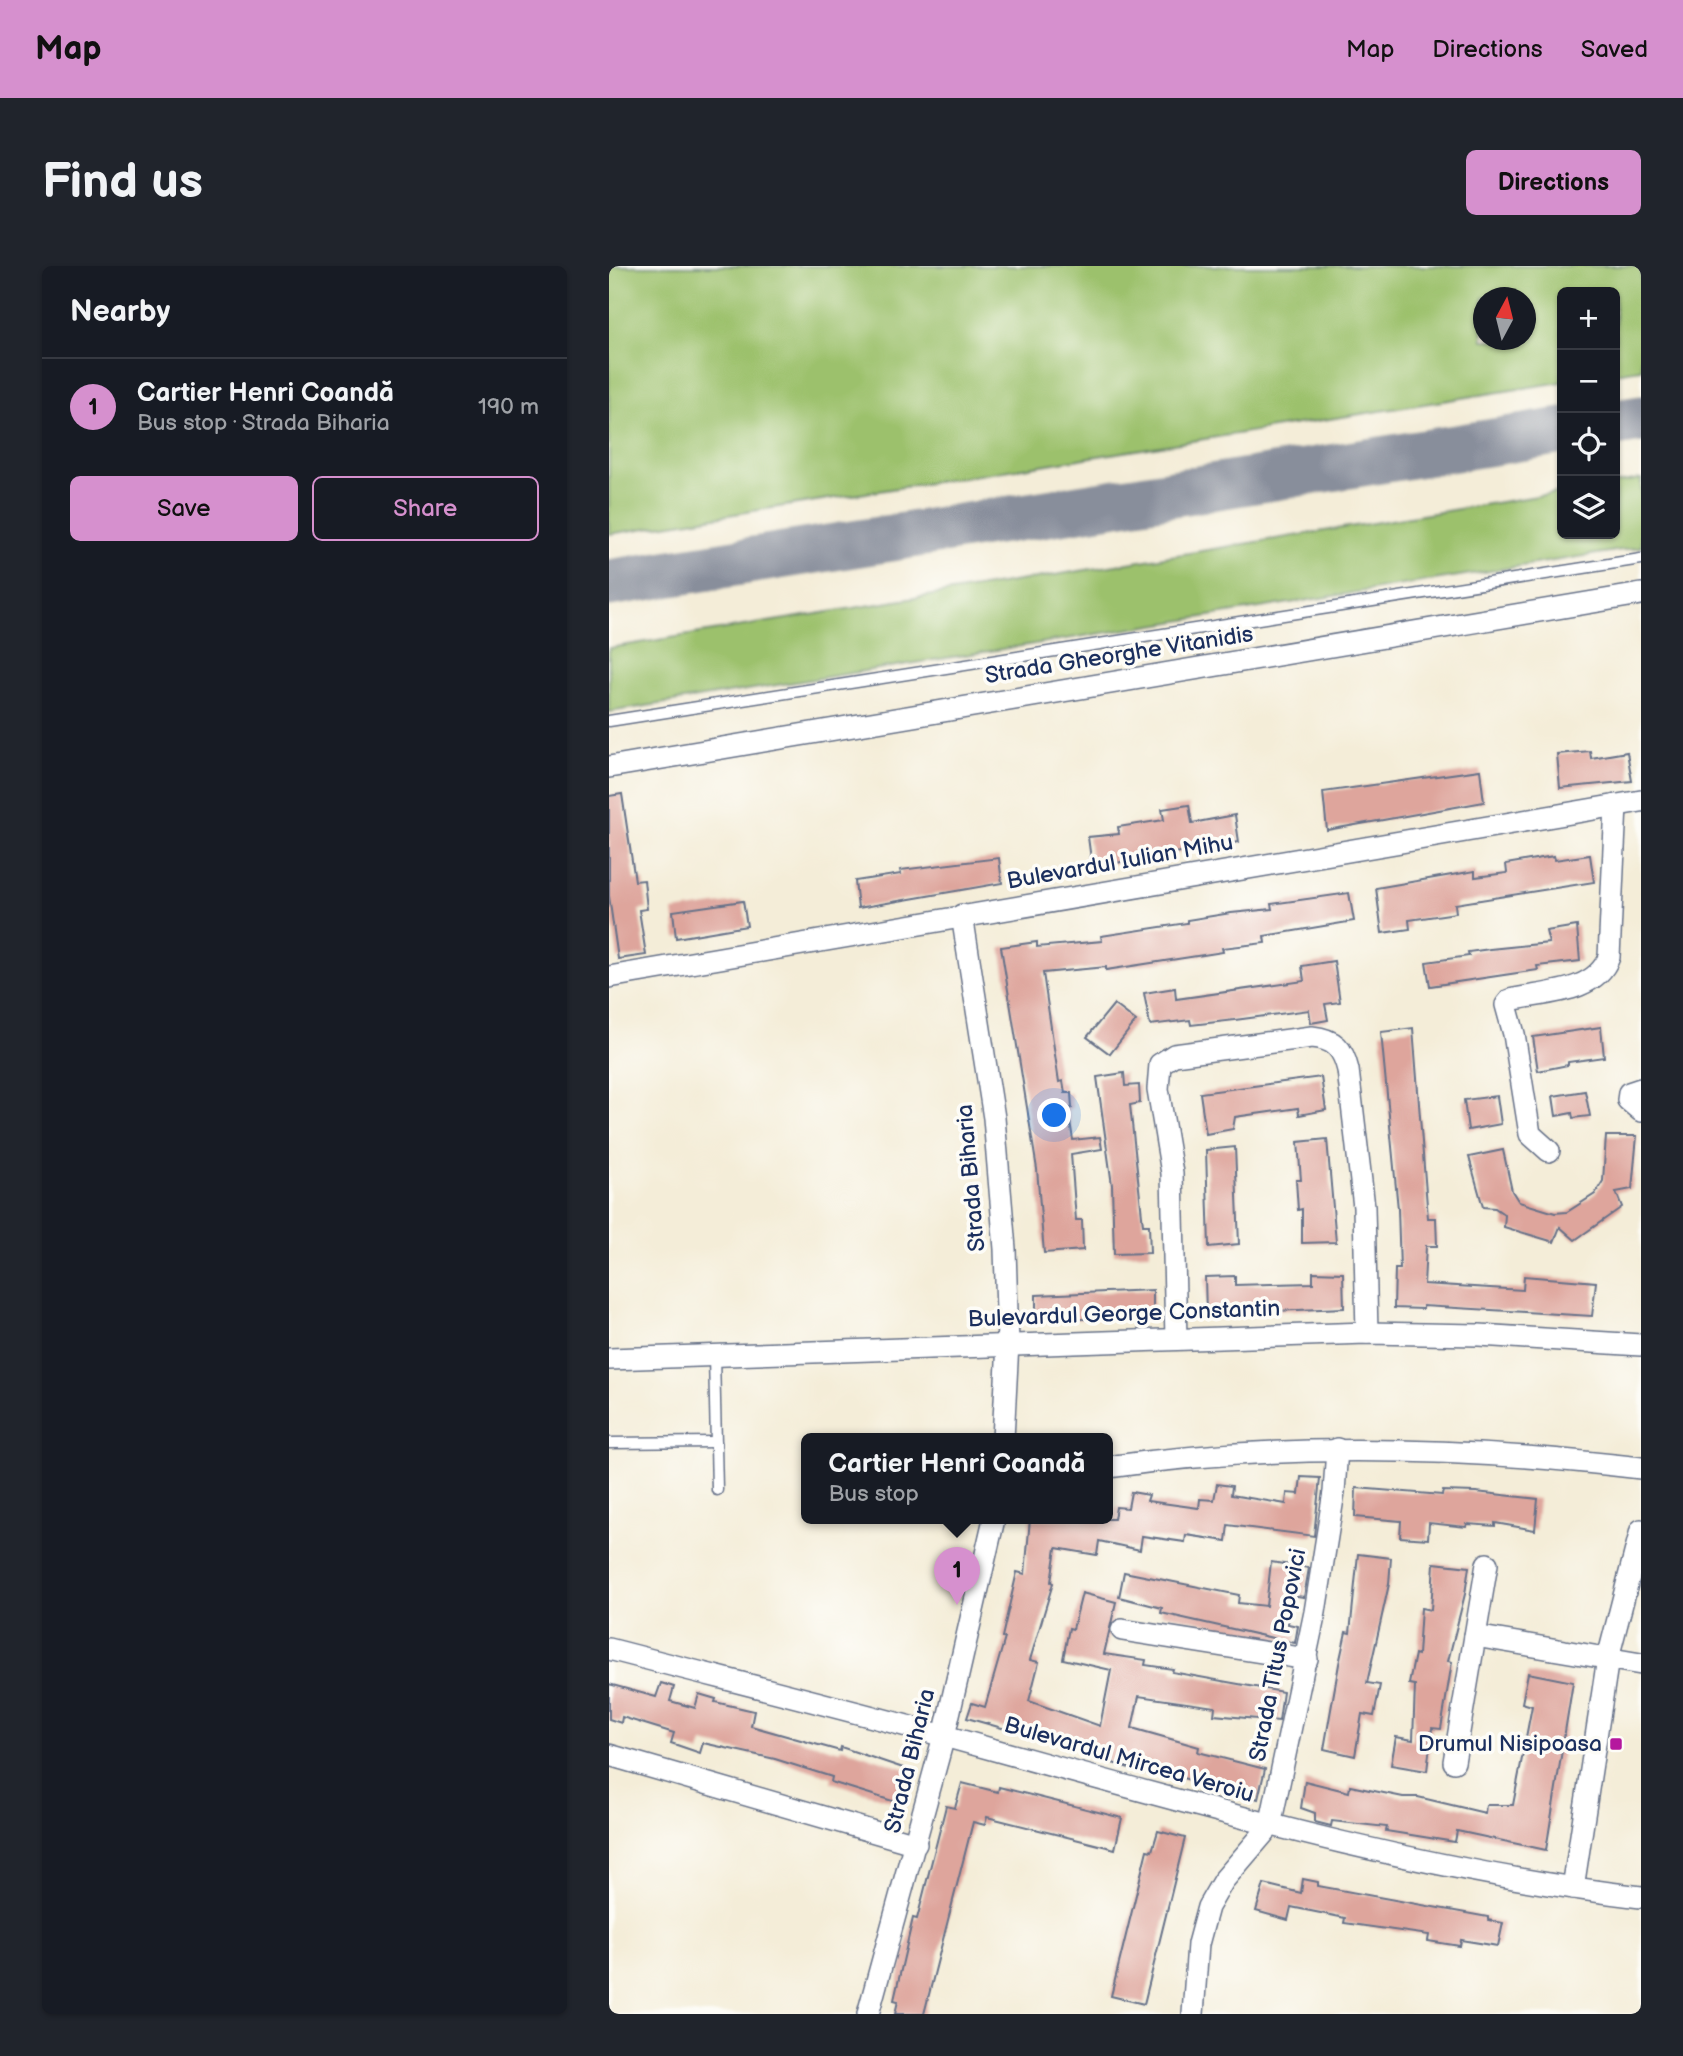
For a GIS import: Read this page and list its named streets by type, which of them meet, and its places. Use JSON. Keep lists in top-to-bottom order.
{
  "streets": {
    "street": [
      "Strada Gheorghe Vitanidis",
      "Bulevardul Iulian Mihu",
      "Strada Biharia",
      "Bulevardul George Constantin",
      "Strada Titus Popovici",
      "Bulevardul Mircea Veroiu"
    ]
  },
  "crossings": [
    ["Bulevardul Iulian Mihu", "Strada Biharia"],
    ["Strada Biharia", "Bulevardul George Constantin"],
    ["Strada Biharia", "Bulevardul Mircea Veroiu"],
    ["Strada Titus Popovici", "Bulevardul Mircea Veroiu"]
  ],
  "places": {
    "transit": ["Drumul Nisipoasa"]
  },
  "north": "top",
  "page": {
    "header": "Map",
    "nav": ["Map", "Directions", "Saved"],
    "buttons": [
      "Directions",
      ["Save", "Share"]
    ],
    "title": "Find us",
    "heading": "Nearby",
    "map_buttons": ["+", "−"],
    "list": [
      {
        "mark": "1",
        "name": "Cartier Henri Coandă",
        "note": "Bus stop · Strada Biharia",
        "value": "190 m"
      }
    ],
    "popup": ["Cartier Henri Coandă", "Bus stop"],
    "pins": "1"
  }
}
